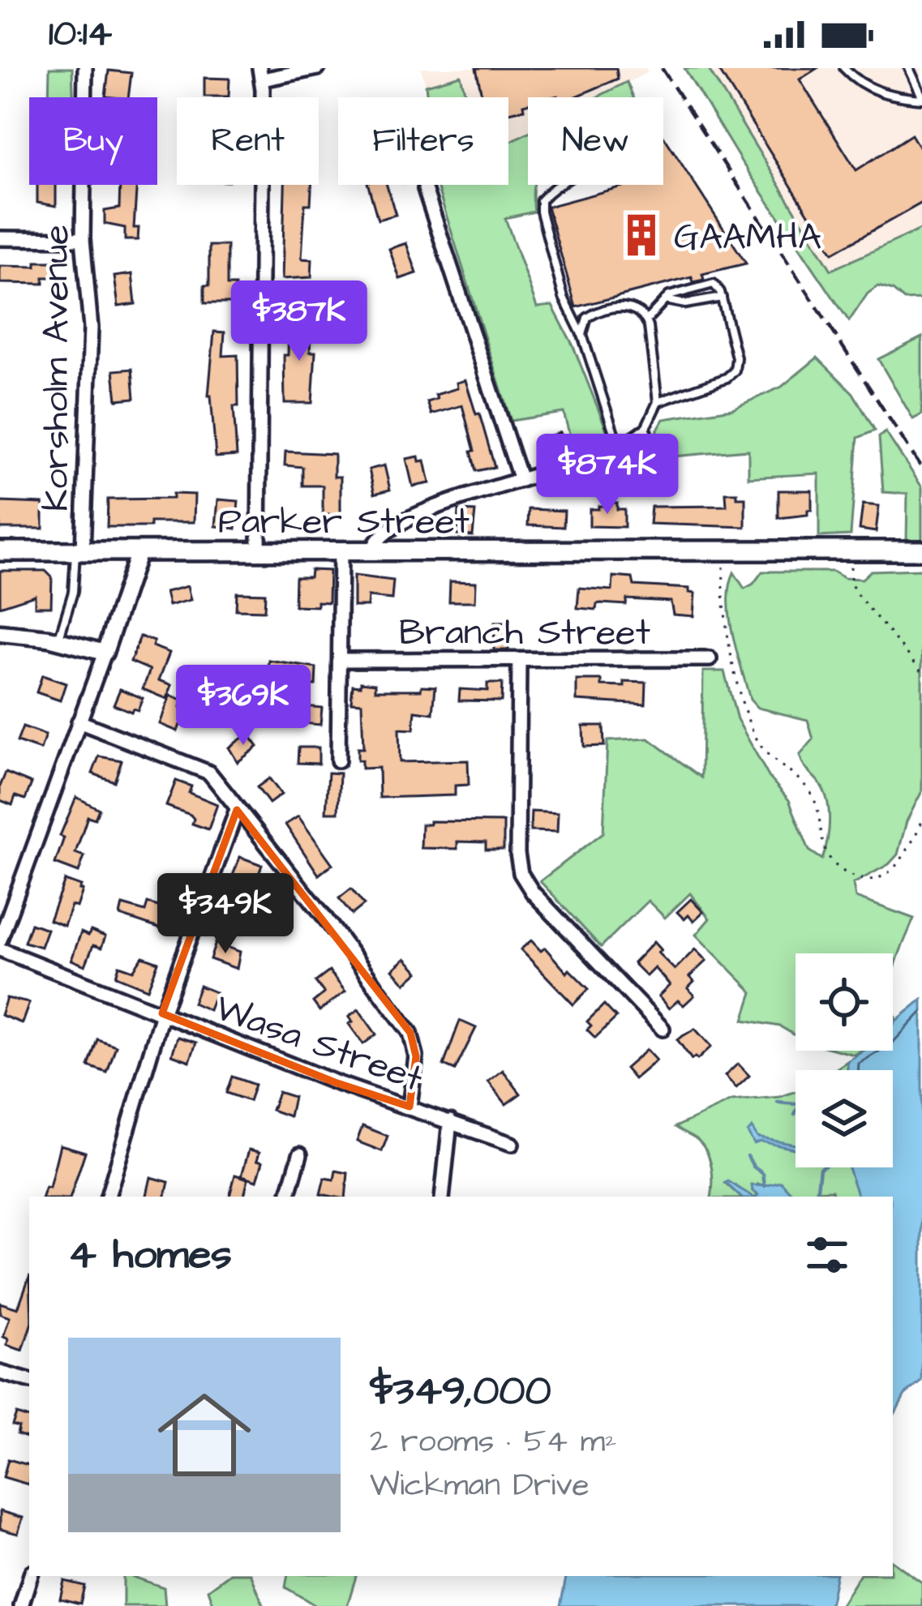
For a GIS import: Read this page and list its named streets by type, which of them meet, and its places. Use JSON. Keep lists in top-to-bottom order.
{
  "streets": {
    "main road": ["Parker Street"],
    "street": ["Korsholm Avenue", "Branch Street", "Wasa Street"]
  },
  "crossings": [
    ["Korsholm Avenue", "Parker Street"]
  ],
  "places": {
    "building": ["GAAMHA"]
  },
  "page": {
    "status": "10:14",
    "chip": [
      "Buy",
      "Rent",
      "Filters",
      "New"
    ],
    "price": [
      "$387K",
      "$874K",
      "$369K",
      "$349K"
    ],
    "heading": "4 homes",
    "list": [
      {
        "name": "$349,000",
        "note": "2 rooms · 54 m² · Wickman Drive"
      }
    ]
  }
}
